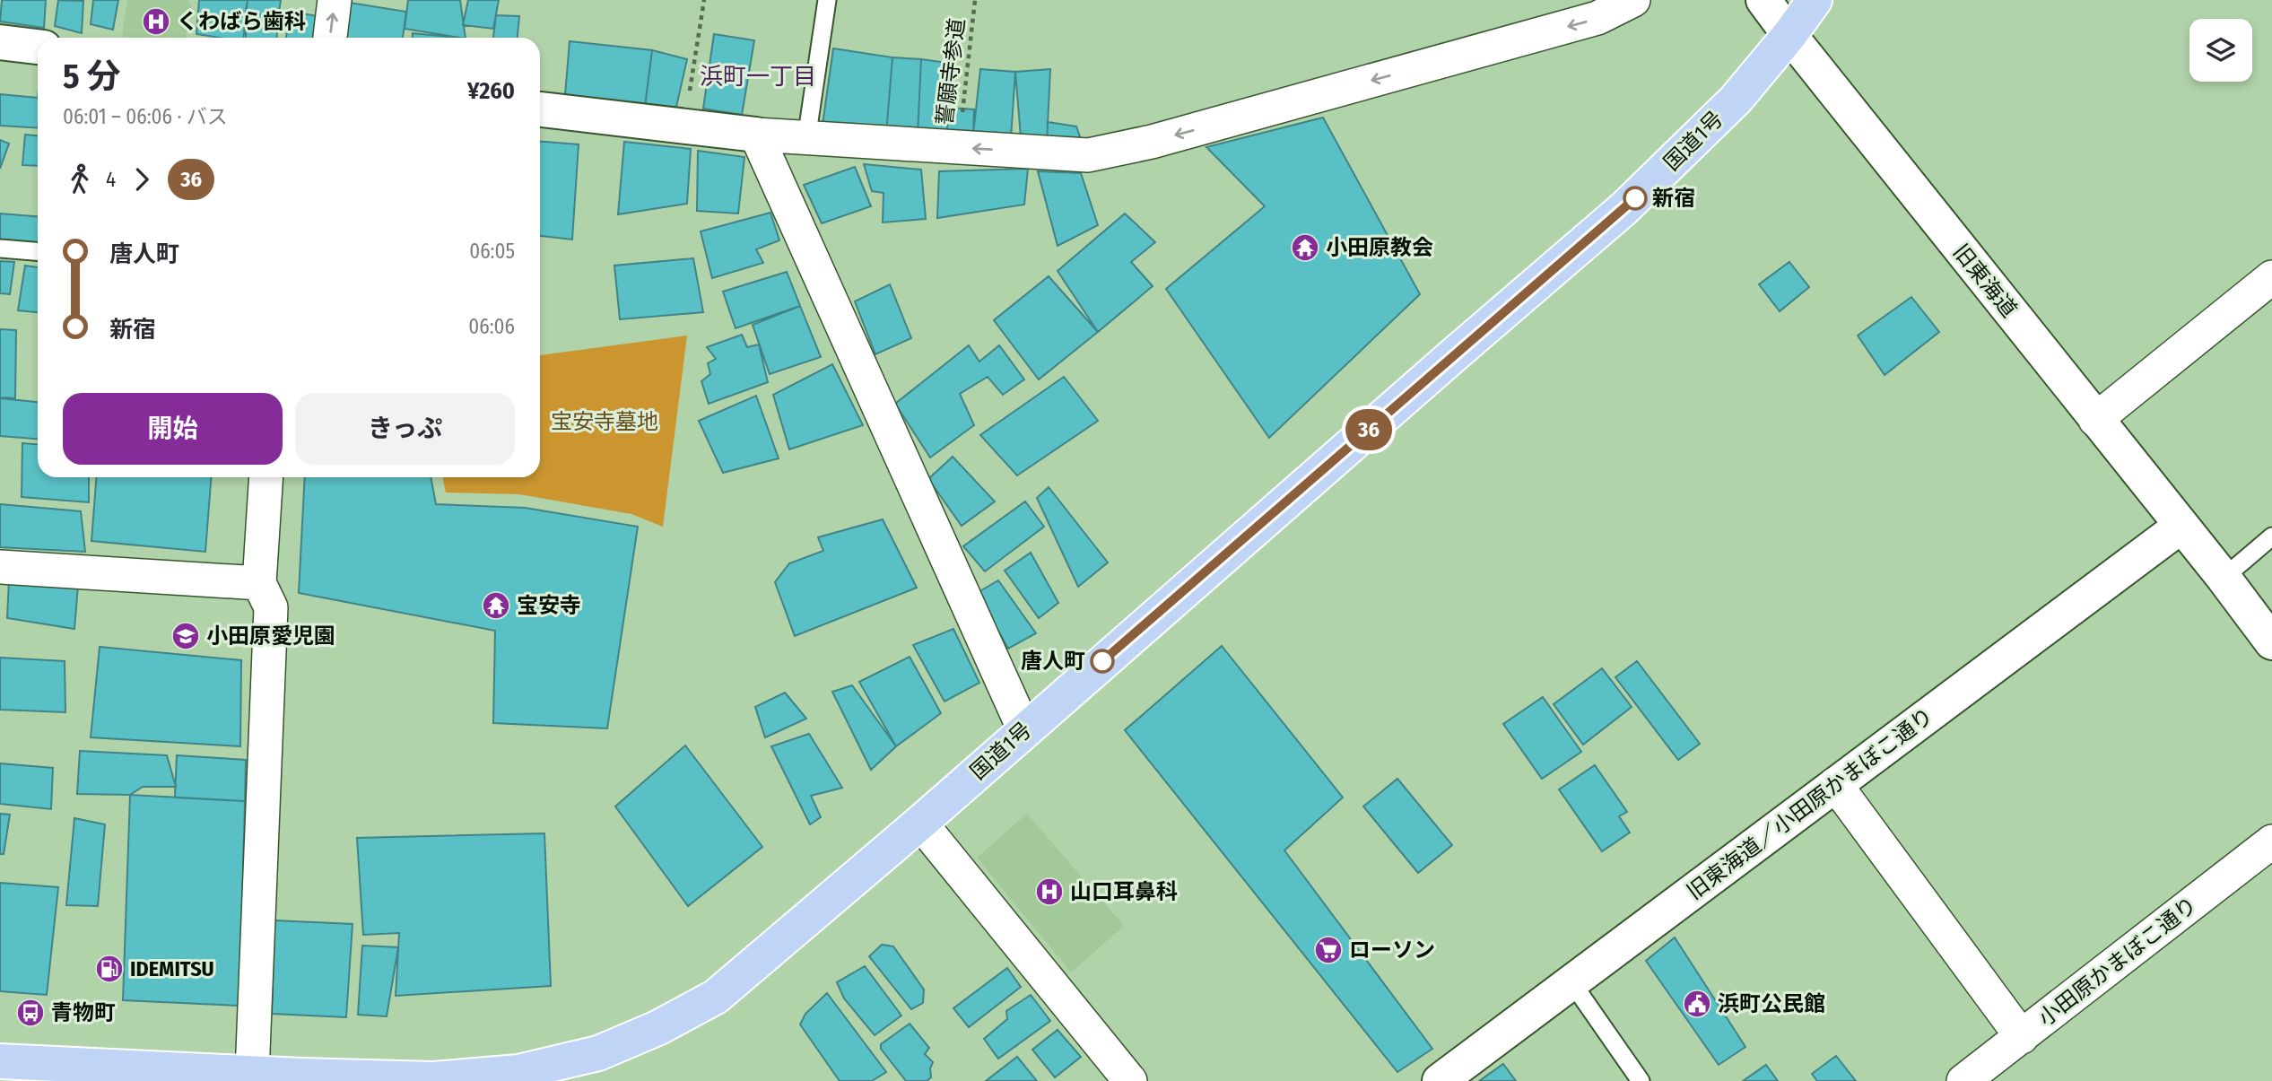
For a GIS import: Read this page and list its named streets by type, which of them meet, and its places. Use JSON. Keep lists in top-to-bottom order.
{
  "streets": {
    "highway": ["国道1号"],
    "street": ["旧東海道", "旧東海道／小田原かまぼこ通り", "小田原かまぼこ通り"],
    "path": ["誓願寺参道"]
  },
  "crossings": [
    ["国道1号", "旧東海道"],
    ["旧東海道", "旧東海道／小田原かまぼこ通り"]
  ],
  "districts": ["浜町一丁目"],
  "parks": ["宝安寺墓地"],
  "places": {
    "hospital": ["くわばら歯科", "山口耳鼻科"],
    "other": ["新宿", "唐人町"],
    "temple": ["小田原教会", "宝安寺"],
    "school or university": ["小田原愛児園"],
    "supermarket": ["ローソン"],
    "fuel station": ["IDEMITSU"],
    "public building": ["浜町公民館"],
    "bus stop": ["青物町"]
  },
  "lines": ["bus line 36"],
  "page": {
    "on_map": "36",
    "heading": ["5 分", "06:01 – 06:06 · バス", "¥260"],
    "legs": ["4", "36"],
    "list": [
      {
        "name": "唐人町",
        "value": "06:05"
      },
      {
        "name": "新宿",
        "value": "06:06"
      }
    ],
    "buttons": ["開始", "きっぷ"]
  }
}
